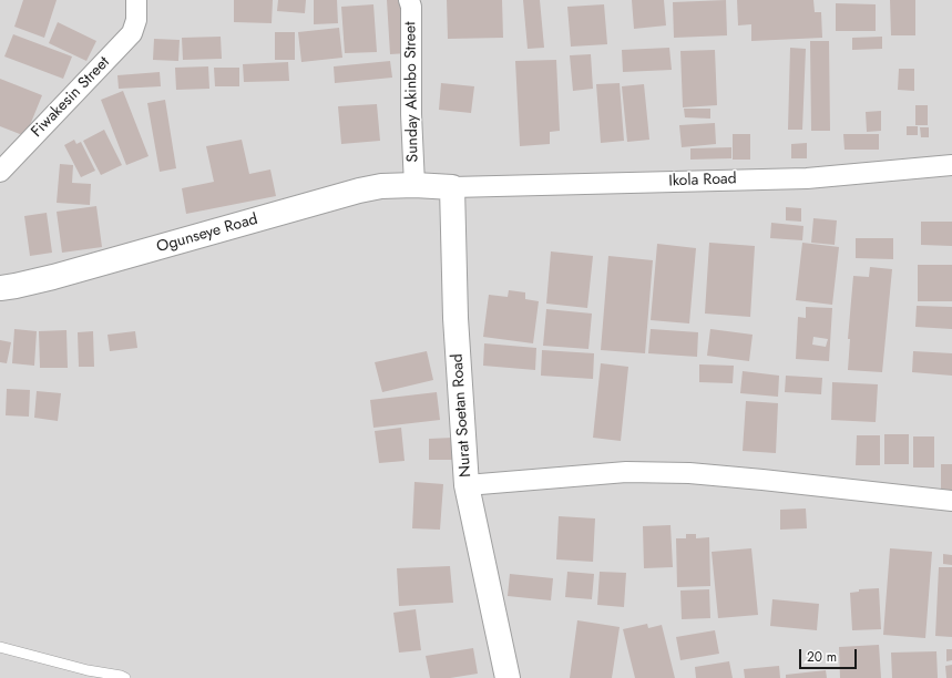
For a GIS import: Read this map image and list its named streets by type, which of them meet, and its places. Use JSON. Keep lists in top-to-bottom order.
{
  "streets": {
    "street": [
      "Sunday Akinbo Street",
      "Fiwakesin Street",
      "Ikola Road",
      "Ogunseye Road",
      "Nurat Soetan Road"
    ]
  },
  "crossings": [
    ["Sunday Akinbo Street", "Ogunseye Road"],
    ["Ikola Road", "Nurat Soetan Road"]
  ],
  "scale_bar": "20 m"
}
